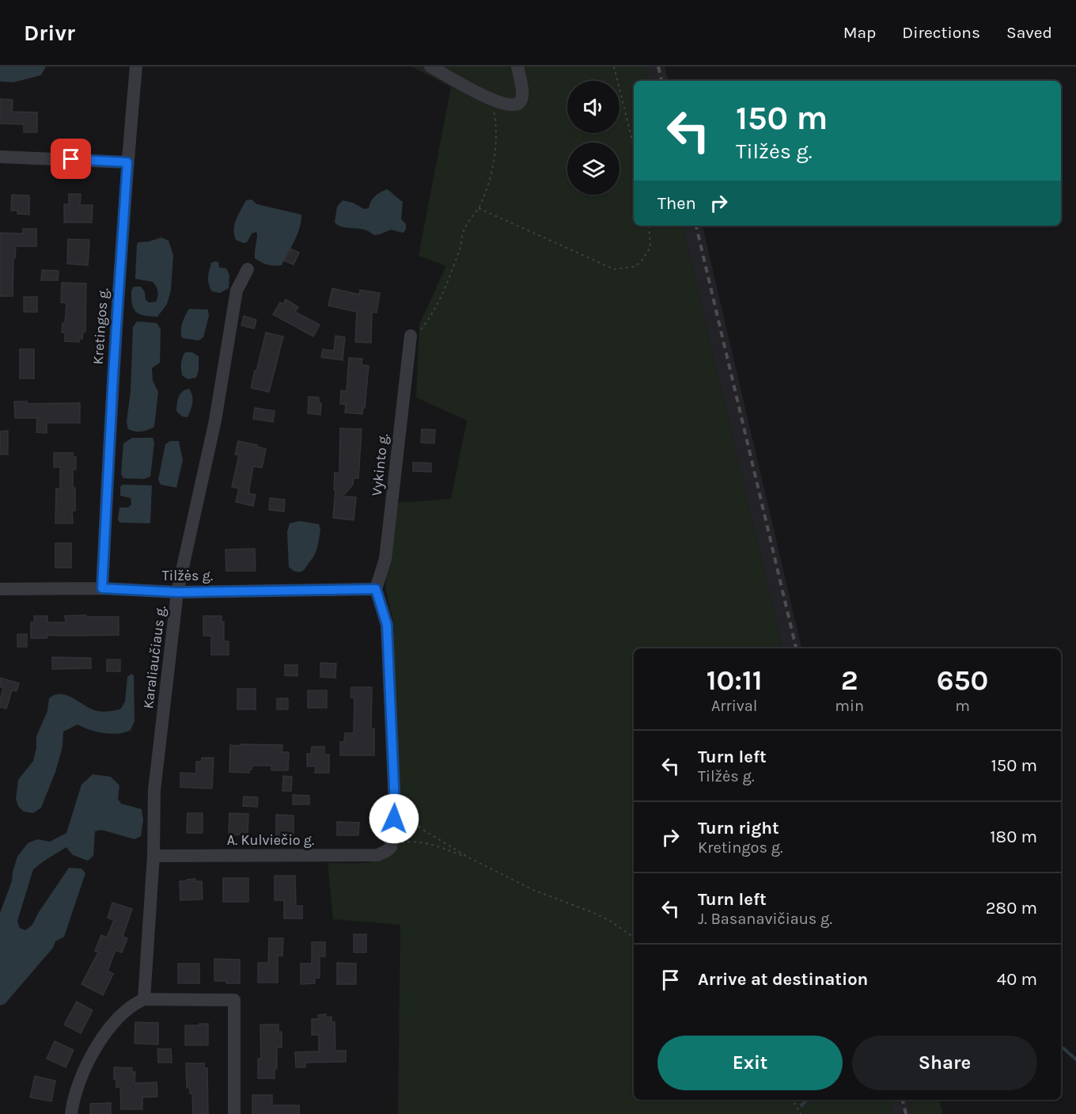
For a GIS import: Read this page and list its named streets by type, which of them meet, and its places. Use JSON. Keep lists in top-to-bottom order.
{
  "streets": {
    "street": [
      "Kretingos g.",
      "Vykinto g.",
      "Tilžės g.",
      "Karaliaučiaus g.",
      "A. Kulviečio g."
    ]
  },
  "crossings": [
    ["Kretingos g.", "Tilžės g."],
    ["Vykinto g.", "Tilžės g."],
    ["Tilžės g.", "Karaliaučiaus g."],
    ["Karaliaučiaus g.", "A. Kulviečio g."]
  ],
  "page": {
    "header": "Drivr",
    "nav": ["Map", "Directions", "Saved"],
    "turn": ["150 m", "Tilžės g."],
    "then": "Then",
    "eta": [
      "10:11",
      "Arrival",
      "2",
      "min",
      "650",
      "m"
    ],
    "list": [
      {
        "name": "Turn left",
        "note": "Tilžės g.",
        "value": "150 m"
      },
      {
        "name": "Turn right",
        "note": "Kretingos g.",
        "value": "180 m"
      },
      {
        "name": "Turn left",
        "note": "J. Basanavičiaus g.",
        "value": "280 m"
      },
      {
        "name": "Arrive at destination",
        "value": "40 m"
      }
    ],
    "buttons": ["Exit", "Share"]
  }
}
